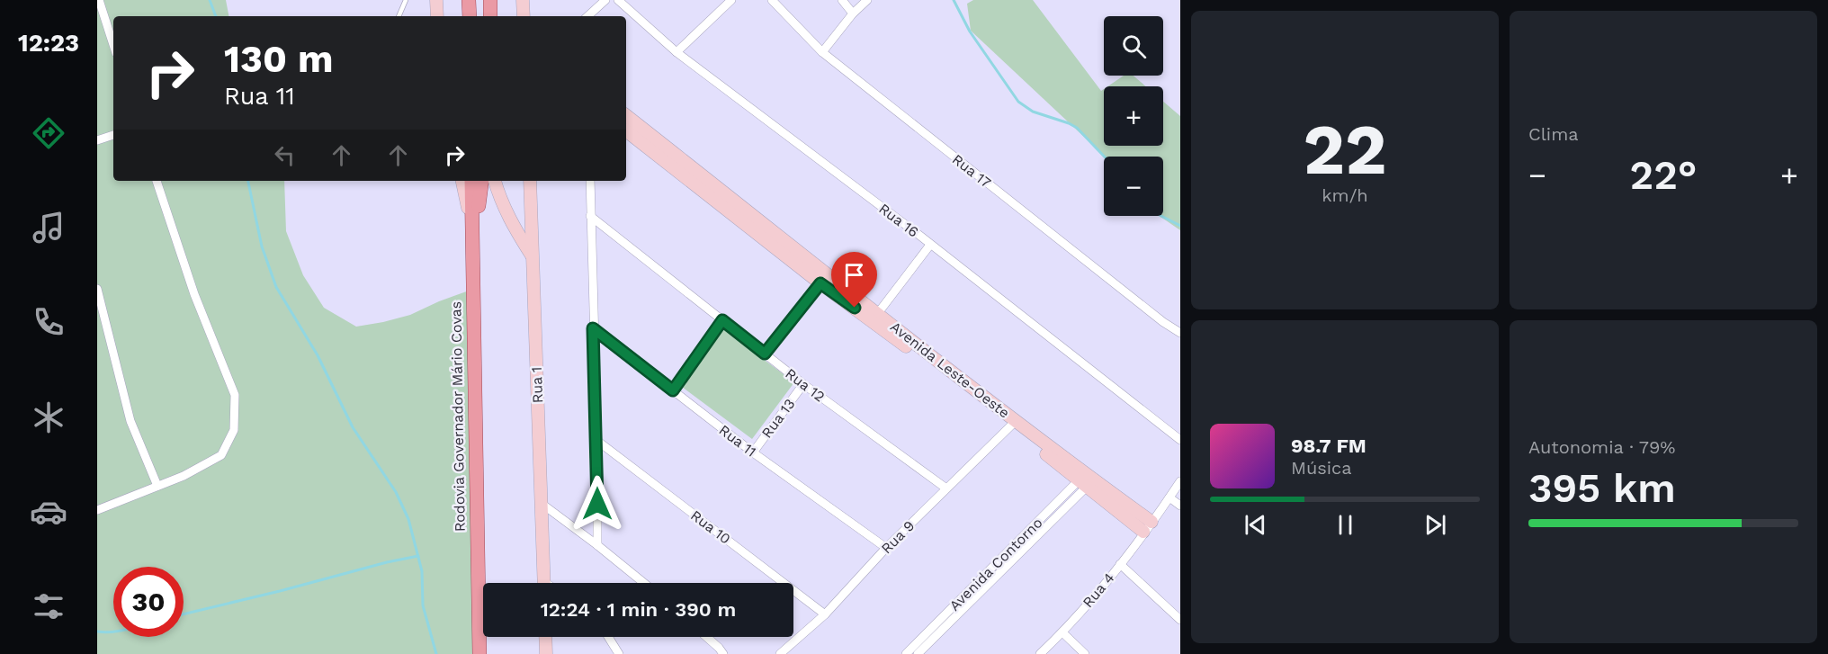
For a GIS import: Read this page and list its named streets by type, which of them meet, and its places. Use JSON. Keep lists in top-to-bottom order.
{
  "streets": {
    "main road": ["Rodovia Governador Mário Covas"],
    "street": [
      "Rua 17",
      "Rua 16",
      "Avenida Leste-Oeste",
      "Rua 1",
      "Rua 12",
      "Rua 13",
      "Rua 11",
      "Rua 10",
      "Rua 9",
      "Avenida Contorno",
      "Rua 4"
    ]
  },
  "crossings": [
    ["Avenida Leste-Oeste", "Rua 9"],
    ["Avenida Leste-Oeste", "Avenida Contorno"],
    ["Avenida Leste-Oeste", "Rua 4"],
    ["Rua 12", "Rua 13"],
    ["Rua 12", "Rua 9"],
    ["Rua 13", "Rua 11"],
    ["Rua 11", "Rua 9"],
    ["Rua 10", "Rua 9"]
  ],
  "page": {
    "tabs": "12:23",
    "tile": [
      ["22", "km/h"],
      "Clima",
      ["Autonomia · 79%", "395 km"]
    ],
    "map_buttons": ["+", "−"],
    "turn": ["130 m", "Rua 11"],
    "heat": ["−", "22°", "+"],
    "song": ["98.7 FM", "Música"],
    "limit": "30",
    "trip": "12:24 · 1 min · 390 m"
  }
}
